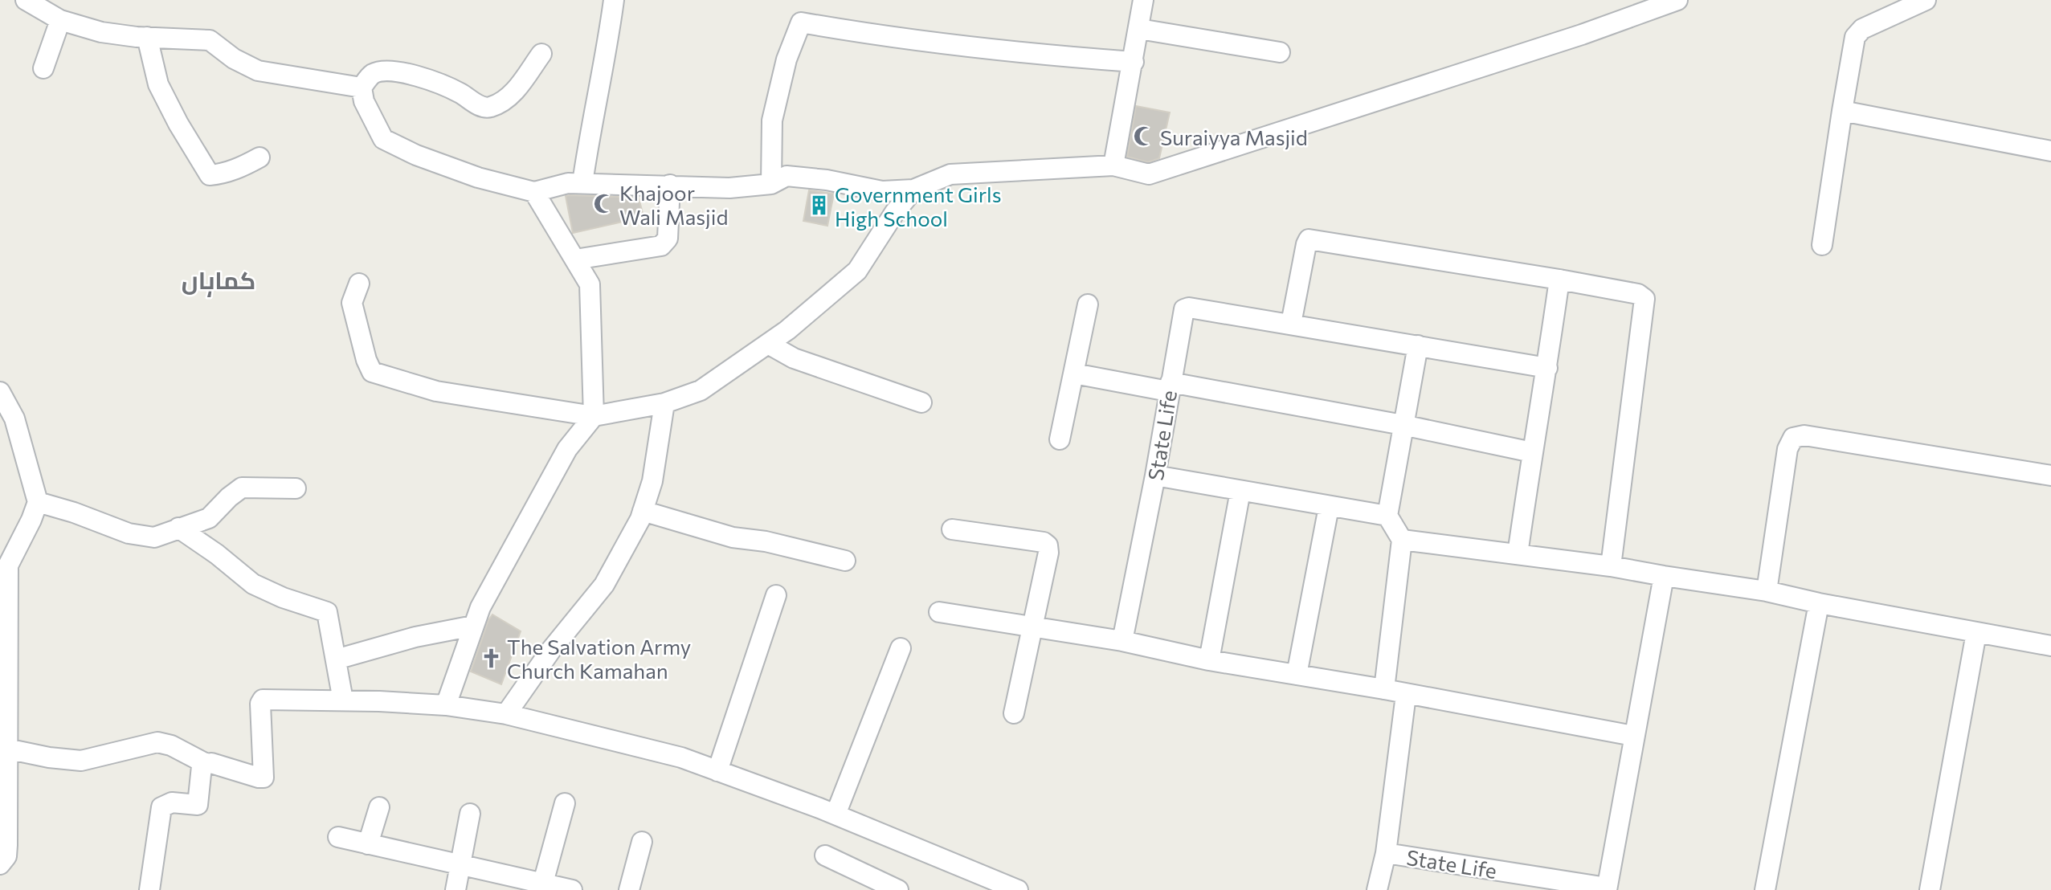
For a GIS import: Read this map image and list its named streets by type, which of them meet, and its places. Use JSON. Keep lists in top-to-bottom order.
{
  "streets": {
    "street": ["State Life"]
  },
  "districts": ["کماہاں"],
  "places": {
    "mosque": ["Suraiyya Masjid", "Khajoor Wali Masjid"],
    "building": ["Government Girls High School"],
    "church": ["The Salvation Army Church Kamahan"]
  }
}
